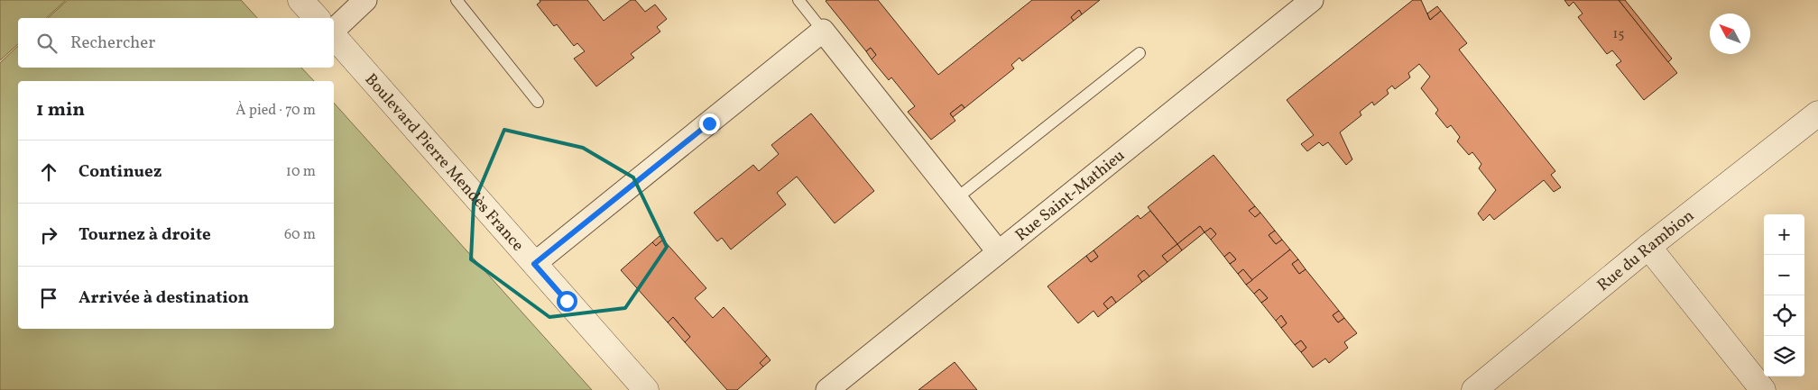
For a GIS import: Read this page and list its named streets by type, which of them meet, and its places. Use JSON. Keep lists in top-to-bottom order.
{
  "streets": {
    "street": ["Boulevard Pierre Mendès France", "Rue Saint-Mathieu", "Rue du Rambion"]
  },
  "house_numbers": ["15"],
  "north": "top left",
  "page": {
    "search": "Rechercher",
    "heading": ["1 min", "À pied · 70 m"],
    "list": [
      ["Continuez", "10 m"],
      ["Tournez à droite", "60 m"],
      "Arrivée à destination"
    ],
    "map_buttons": ["+", "−"]
  }
}
